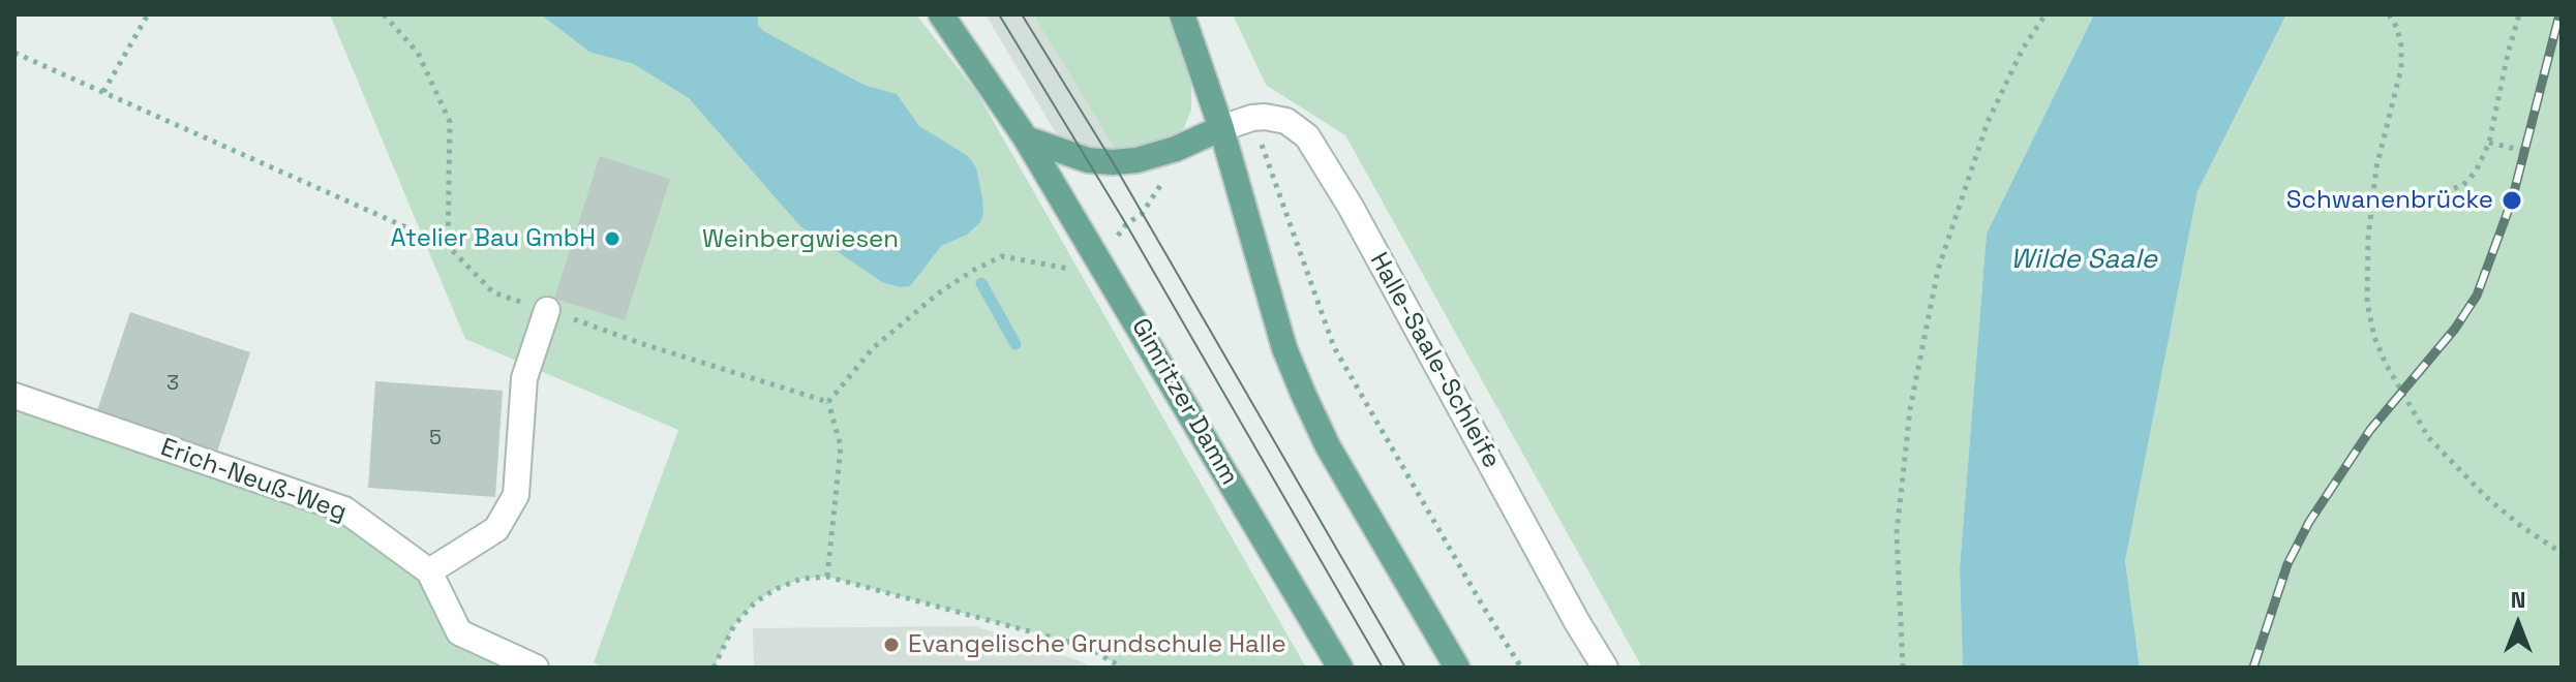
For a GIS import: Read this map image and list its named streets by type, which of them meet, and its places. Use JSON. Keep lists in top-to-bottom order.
{
  "streets": {
    "main road": ["Gimritzer Damm"],
    "street": ["Halle-Saale-Schleife", "Erich-Neuß-Weg"]
  },
  "water": ["Wilde Saale"],
  "parks": ["Weinbergwiesen"],
  "places": ["Schwanenbrücke", "Atelier Bau GmbH", "Evangelische Grundschule Halle"],
  "house_numbers": ["3", "5"],
  "north": "top"
}
